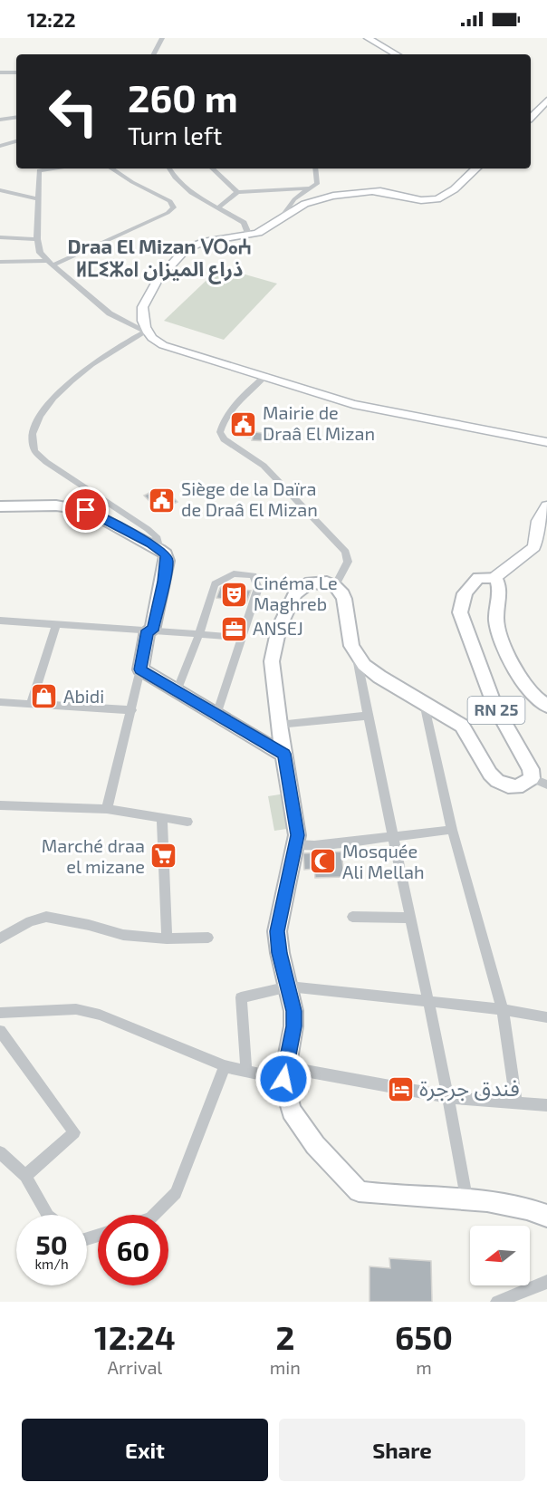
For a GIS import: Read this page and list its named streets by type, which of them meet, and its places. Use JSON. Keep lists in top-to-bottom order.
{
  "streets": {
    "main road": ["RN 25"]
  },
  "districts": ["Draa El Mizan ⴸⵔⴰⵄ ⵍⵎⵉⵣⴰⵏ ذراع الميزان"],
  "places": {
    "public building": ["Mairie de Draâ El Mizan", "Siège de la Daïra de Draâ El Mizan"],
    "theatre": ["Cinéma Le Maghreb"],
    "office": ["ANSEJ"],
    "shop": ["Abidi"],
    "supermarket": ["Marché draa el mizane"],
    "mosque": ["Mosquée Ali Mellah"],
    "hotel": ["فندق جرجرة"]
  },
  "north": "left",
  "page": {
    "status": "12:22",
    "turn": ["260 m", "Turn left"],
    "speed": "50 km/h",
    "limit": "60",
    "eta": [
      "12:24",
      "Arrival",
      "2",
      "min",
      "650",
      "m"
    ],
    "buttons": ["Exit", "Share"]
  }
}
